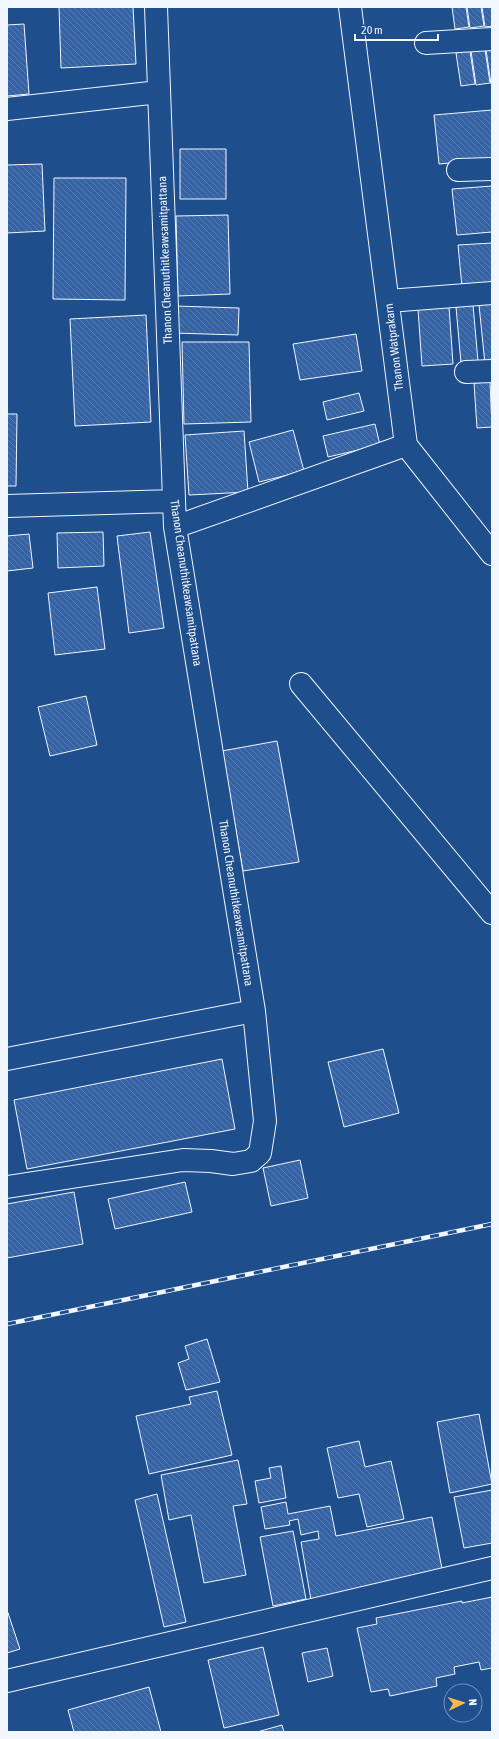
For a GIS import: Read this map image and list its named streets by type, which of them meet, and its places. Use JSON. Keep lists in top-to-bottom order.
{
  "streets": {
    "street": ["Thanon Cheanuthitkeawsamitpattana", "Thanon Watprakarn"]
  },
  "scale_bar": "20 m",
  "north": "right"
}
